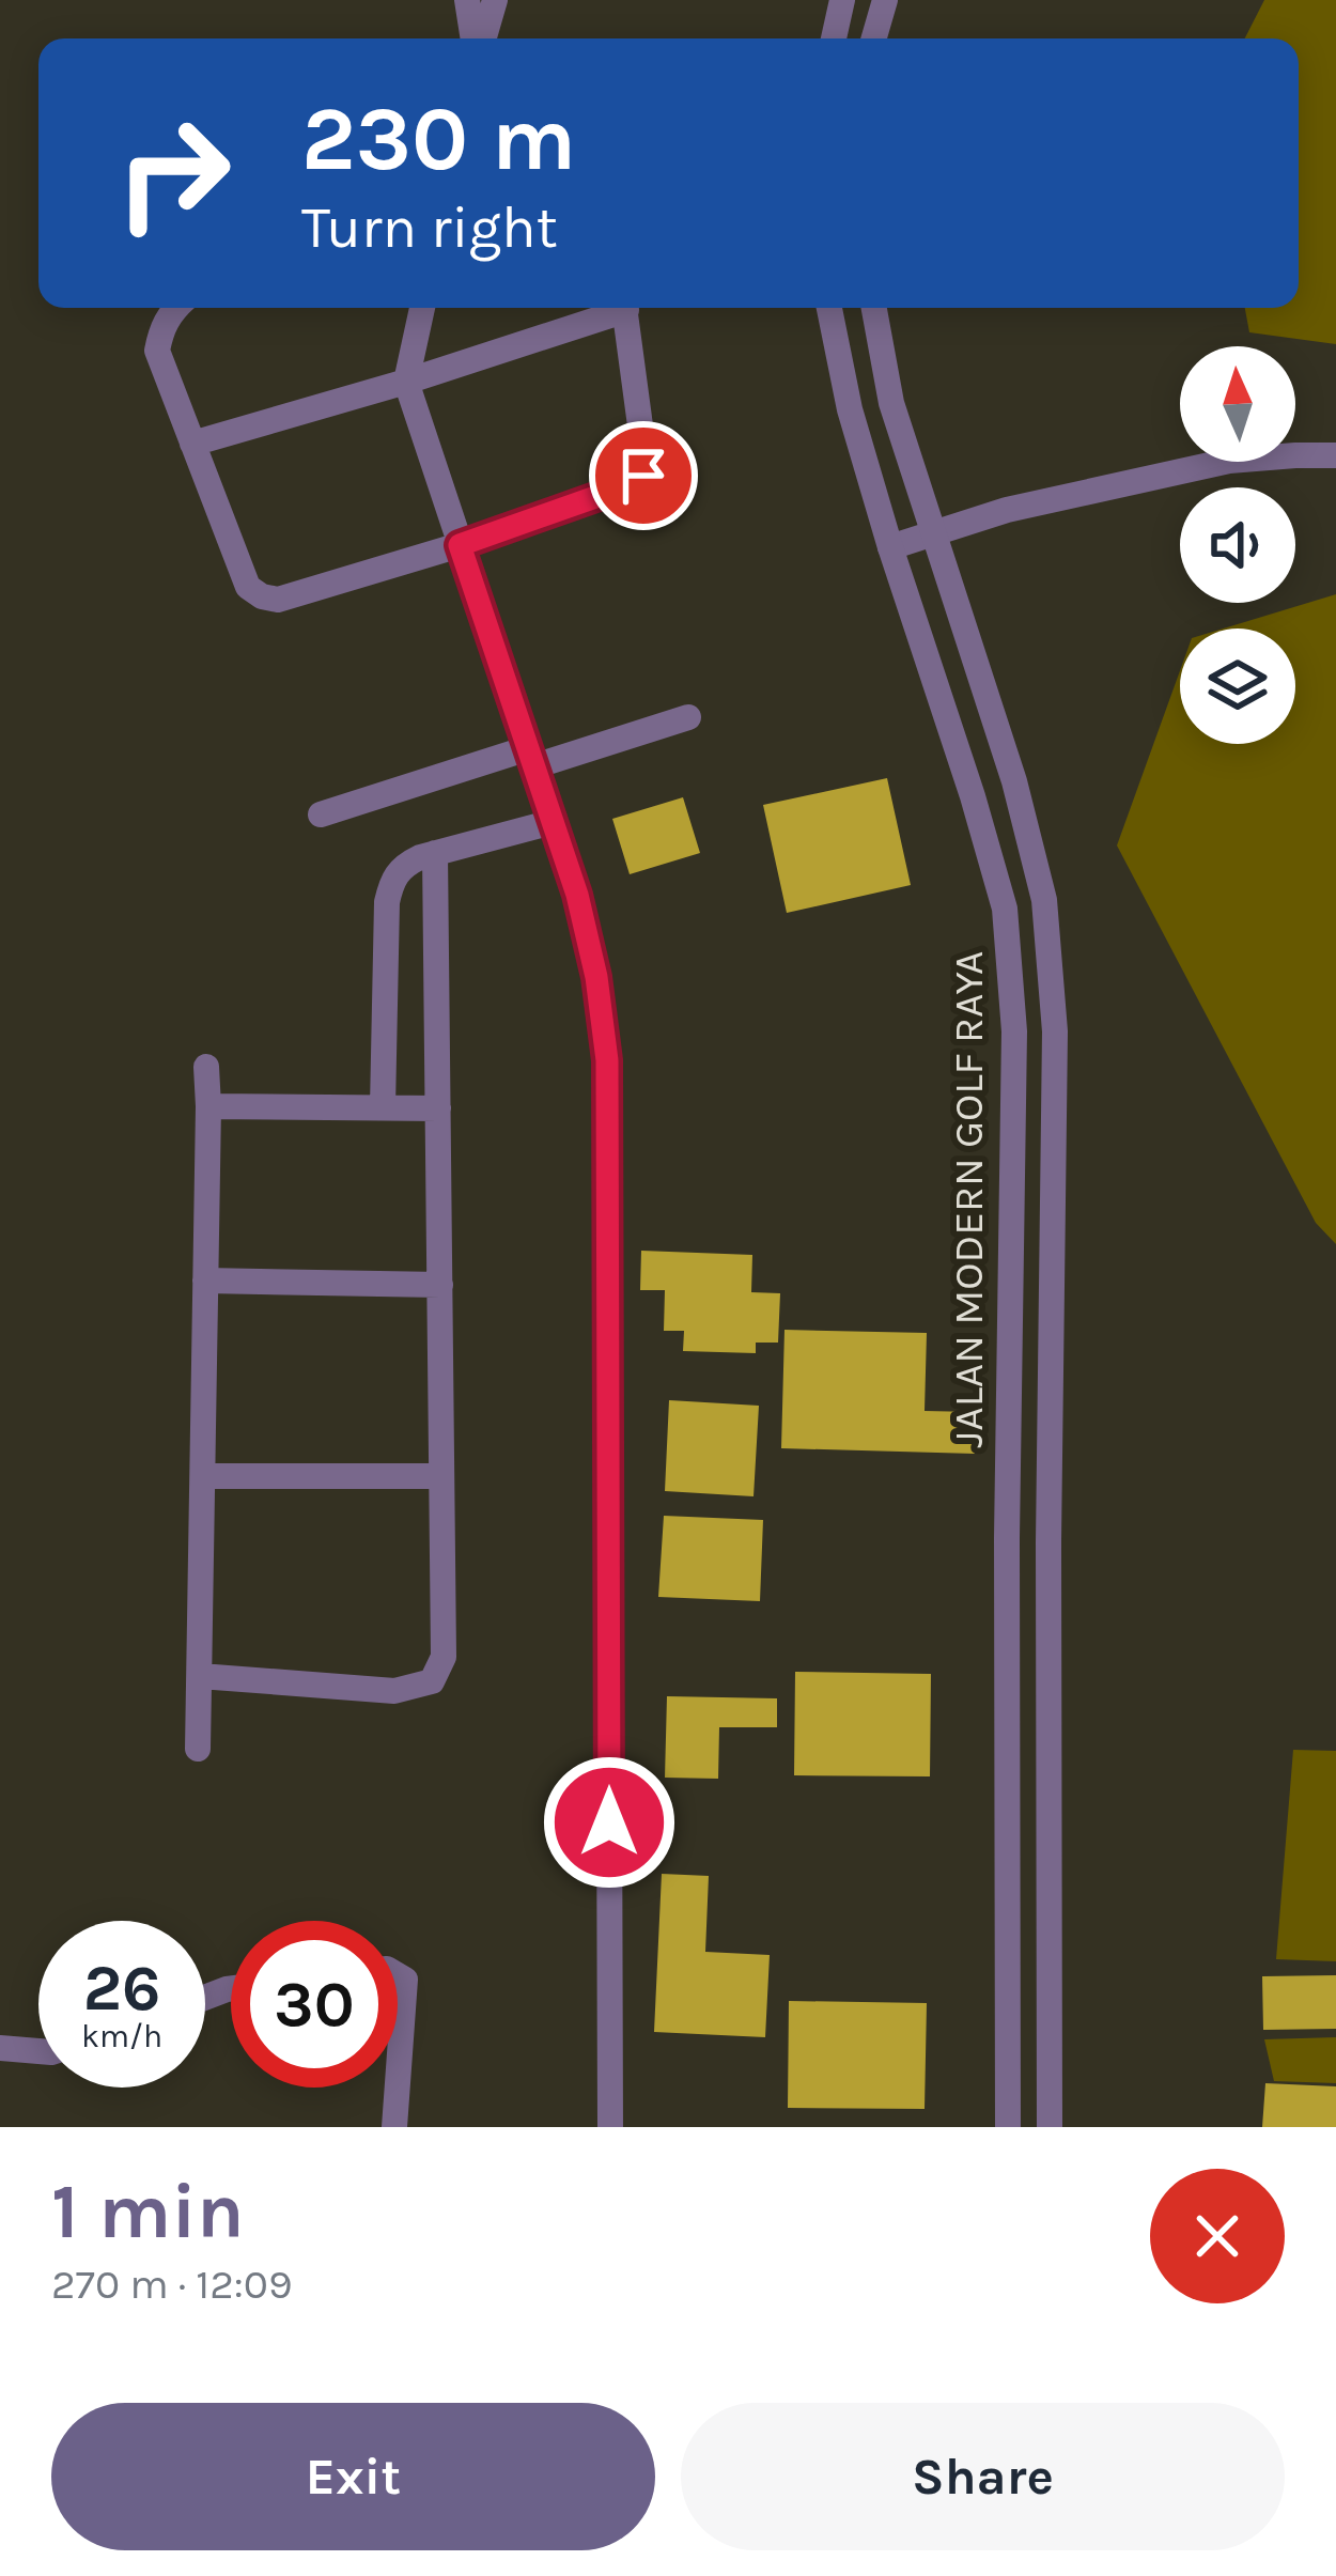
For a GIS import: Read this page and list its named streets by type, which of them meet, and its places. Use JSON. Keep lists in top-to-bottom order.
{
  "streets": {
    "street": ["JALAN MODERN GOLF RAYA"]
  },
  "north": "top",
  "page": {
    "turn": ["230 m", "Turn right"],
    "speed": "26 km/h",
    "limit": "30",
    "heading": ["1 min", "270 m · 12:09"],
    "buttons": ["Exit", "Share"]
  }
}
